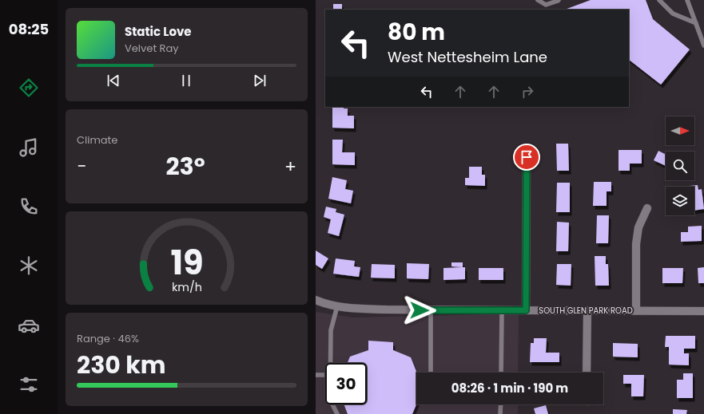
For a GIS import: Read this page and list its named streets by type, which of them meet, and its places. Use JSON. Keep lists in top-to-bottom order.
{
  "streets": {
    "street": ["SOUTH GLEN PARK ROAD"]
  },
  "north": "right",
  "page": {
    "tabs": "08:25",
    "turn": ["80 m", "West Nettesheim Lane"],
    "song": ["Static Love", "Velvet Ray"],
    "tile": [
      "Climate",
      ["Range · 46%", "230 km"]
    ],
    "heat": ["−", "23°", "+"],
    "limit": "30",
    "trip": "08:26 · 1 min · 190 m",
    "gauge": ["19", "km/h"]
  }
}
